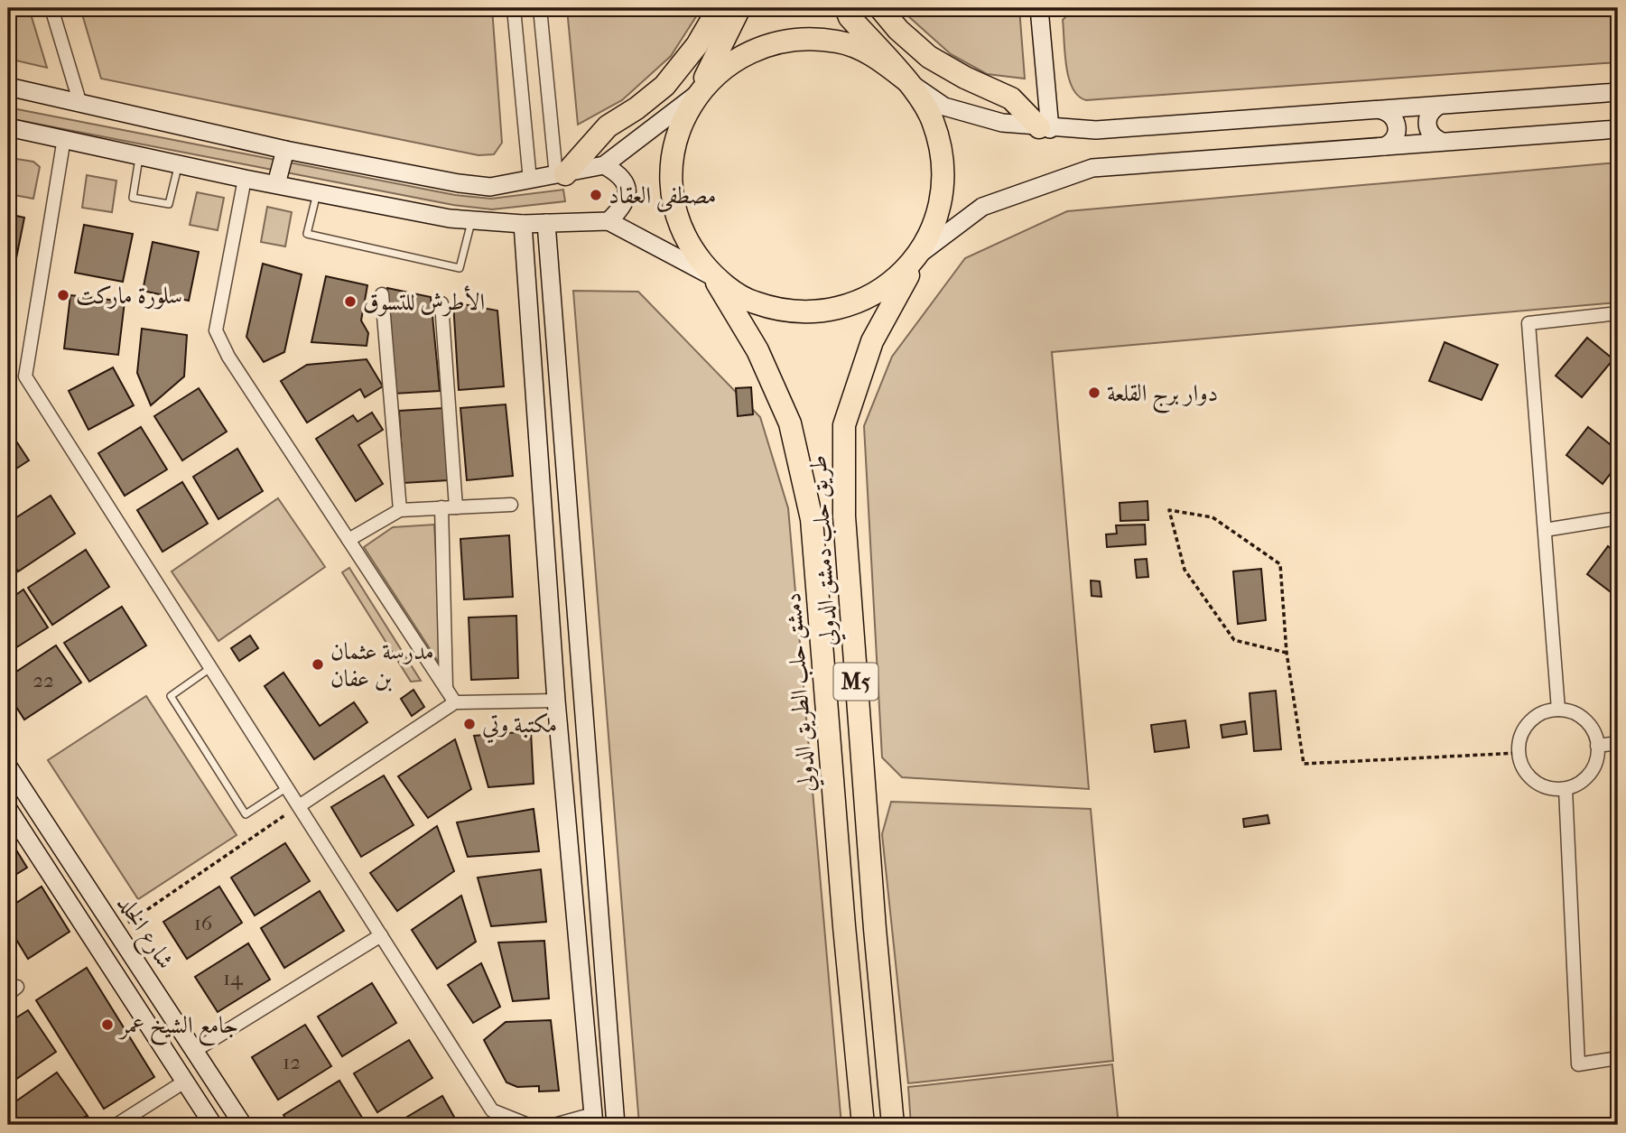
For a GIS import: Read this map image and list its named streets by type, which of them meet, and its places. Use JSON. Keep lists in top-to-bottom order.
{
  "streets": {
    "highway": ["طريق حلب دمشق الدولي", "M5", "دمشق حلب الطريق الدولي"],
    "main road": ["شارع الخلد"]
  },
  "places": [
    "مصطفى العقاد",
    "سلورة ماركت",
    "الأطرش للتسوق",
    "دوار برج القلعة",
    "مدرسة عثمان بن عفان",
    "مكتبة وتي",
    "جامع الشيخ عمر"
  ],
  "house_numbers": [
    "22",
    "16",
    "14",
    "12"
  ]
}
